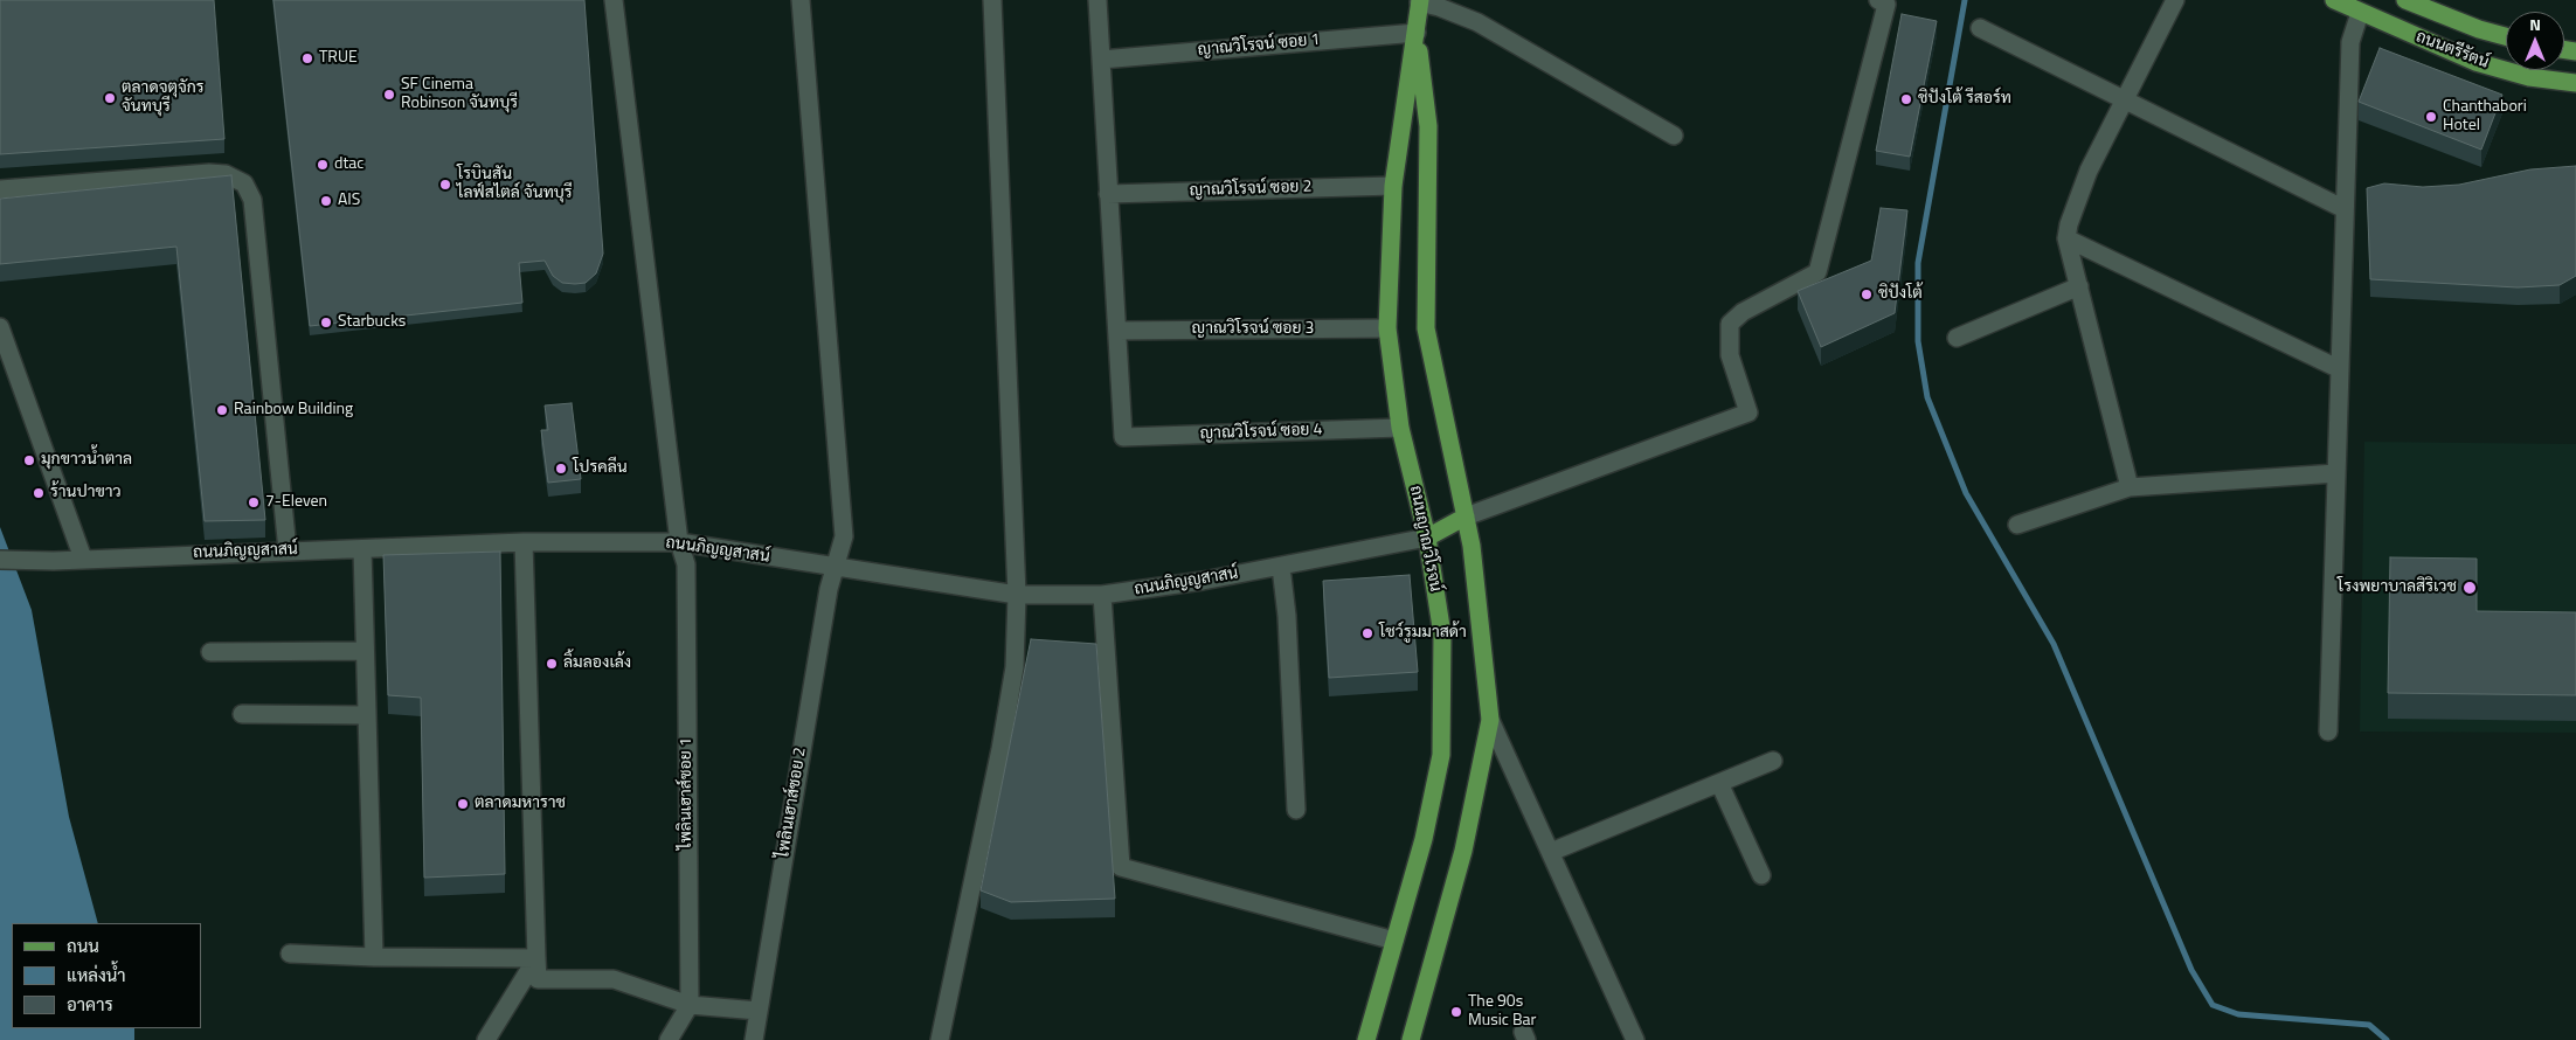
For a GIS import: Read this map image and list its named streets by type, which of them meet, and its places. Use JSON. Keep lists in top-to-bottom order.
{
  "streets": {
    "main road": ["ถนนตรีรัตน์", "ถนนญาณวิโรจน์"],
    "street": [
      "ญาณวิโรจน์ ซอย 1",
      "ญาณวิโรจน์ ซอย 2",
      "ญาณวิโรจน์ ซอย 3",
      "ญาณวิโรจน์ ซอย 4",
      "ถนนภิญญสาสน์",
      "ไพลินเฮาส์ซอย 1",
      "ไพลินเฮาส์ซอย 2"
    ]
  },
  "crossings": [
    ["ญาณวิโรจน์ ซอย 1", "ถนนญาณวิโรจน์"],
    ["ญาณวิโรจน์ ซอย 2", "ถนนญาณวิโรจน์"],
    ["ญาณวิโรจน์ ซอย 3", "ญาณวิโรจน์ ซอย 4"],
    ["ญาณวิโรจน์ ซอย 3", "ถนนญาณวิโรจน์"],
    ["ญาณวิโรจน์ ซอย 4", "ถนนญาณวิโรจน์"],
    ["ถนนญาณวิโรจน์", "ถนนภิญญสาสน์"],
    ["ถนนภิญญสาสน์", "ไพลินเฮาส์ซอย 1"],
    ["ถนนภิญญสาสน์", "ไพลินเฮาส์ซอย 2"]
  ],
  "places": [
    "TRUE",
    "SF Cinema Robinson จันทบุรี",
    "ตลาดจตุจักร จันทบุรี",
    "ชิปังโต้ รีสอร์ท",
    "Chanthabori Hotel",
    "dtac",
    "โรบินสัน ไลฟ์สไตล์ จันทบุรี",
    "AIS",
    "ชิปังโต้",
    "Starbucks",
    "Rainbow Building",
    "มุกขาวน้ำตาล",
    "โปรคลีน",
    "ร้านปาขาว",
    "7-Eleven",
    "โรงพยาบาลสิริเวช",
    "โชว์รูมมาสด้า",
    "ลิ้มลองเล้ง",
    "ตลาดมหาราช",
    "The 90s Music Bar"
  ],
  "legend": ["ถนน", "แหล่งน้ำ", "อาคาร"],
  "north": "top"
}
